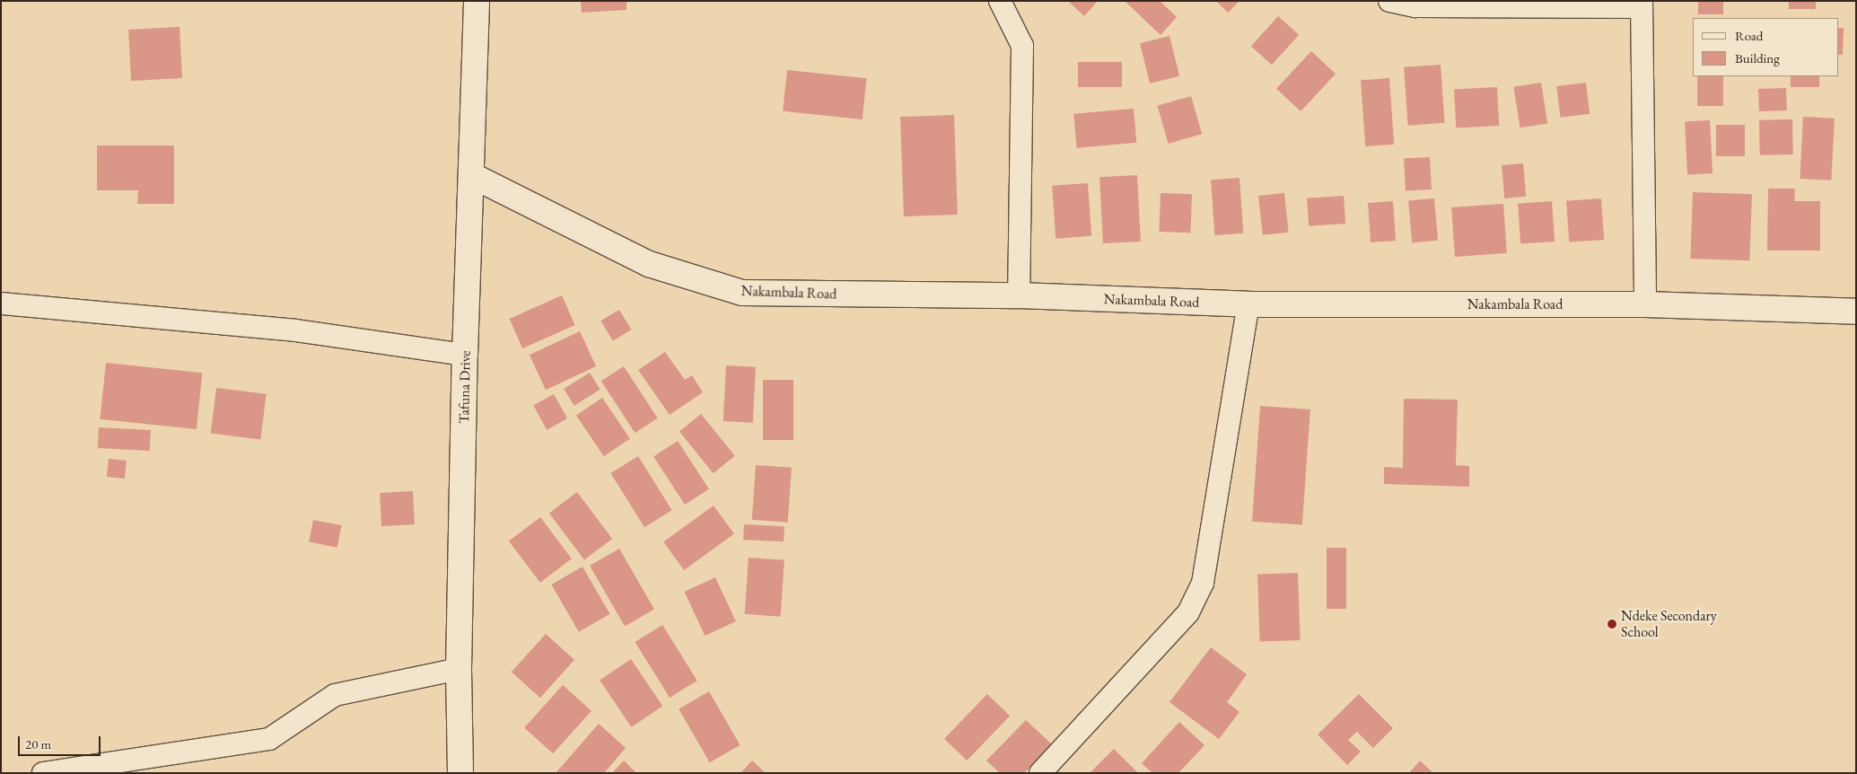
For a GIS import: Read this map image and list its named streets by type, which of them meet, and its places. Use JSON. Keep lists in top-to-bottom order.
{
  "streets": {
    "main road": ["Nakambala Road", "Tafuna Drive"]
  },
  "crossings": [
    ["Nakambala Road", "Tafuna Drive"]
  ],
  "places": ["Ndeke Secondary School"],
  "legend": ["Road", "Building"],
  "scale_bar": "20 m"
}
